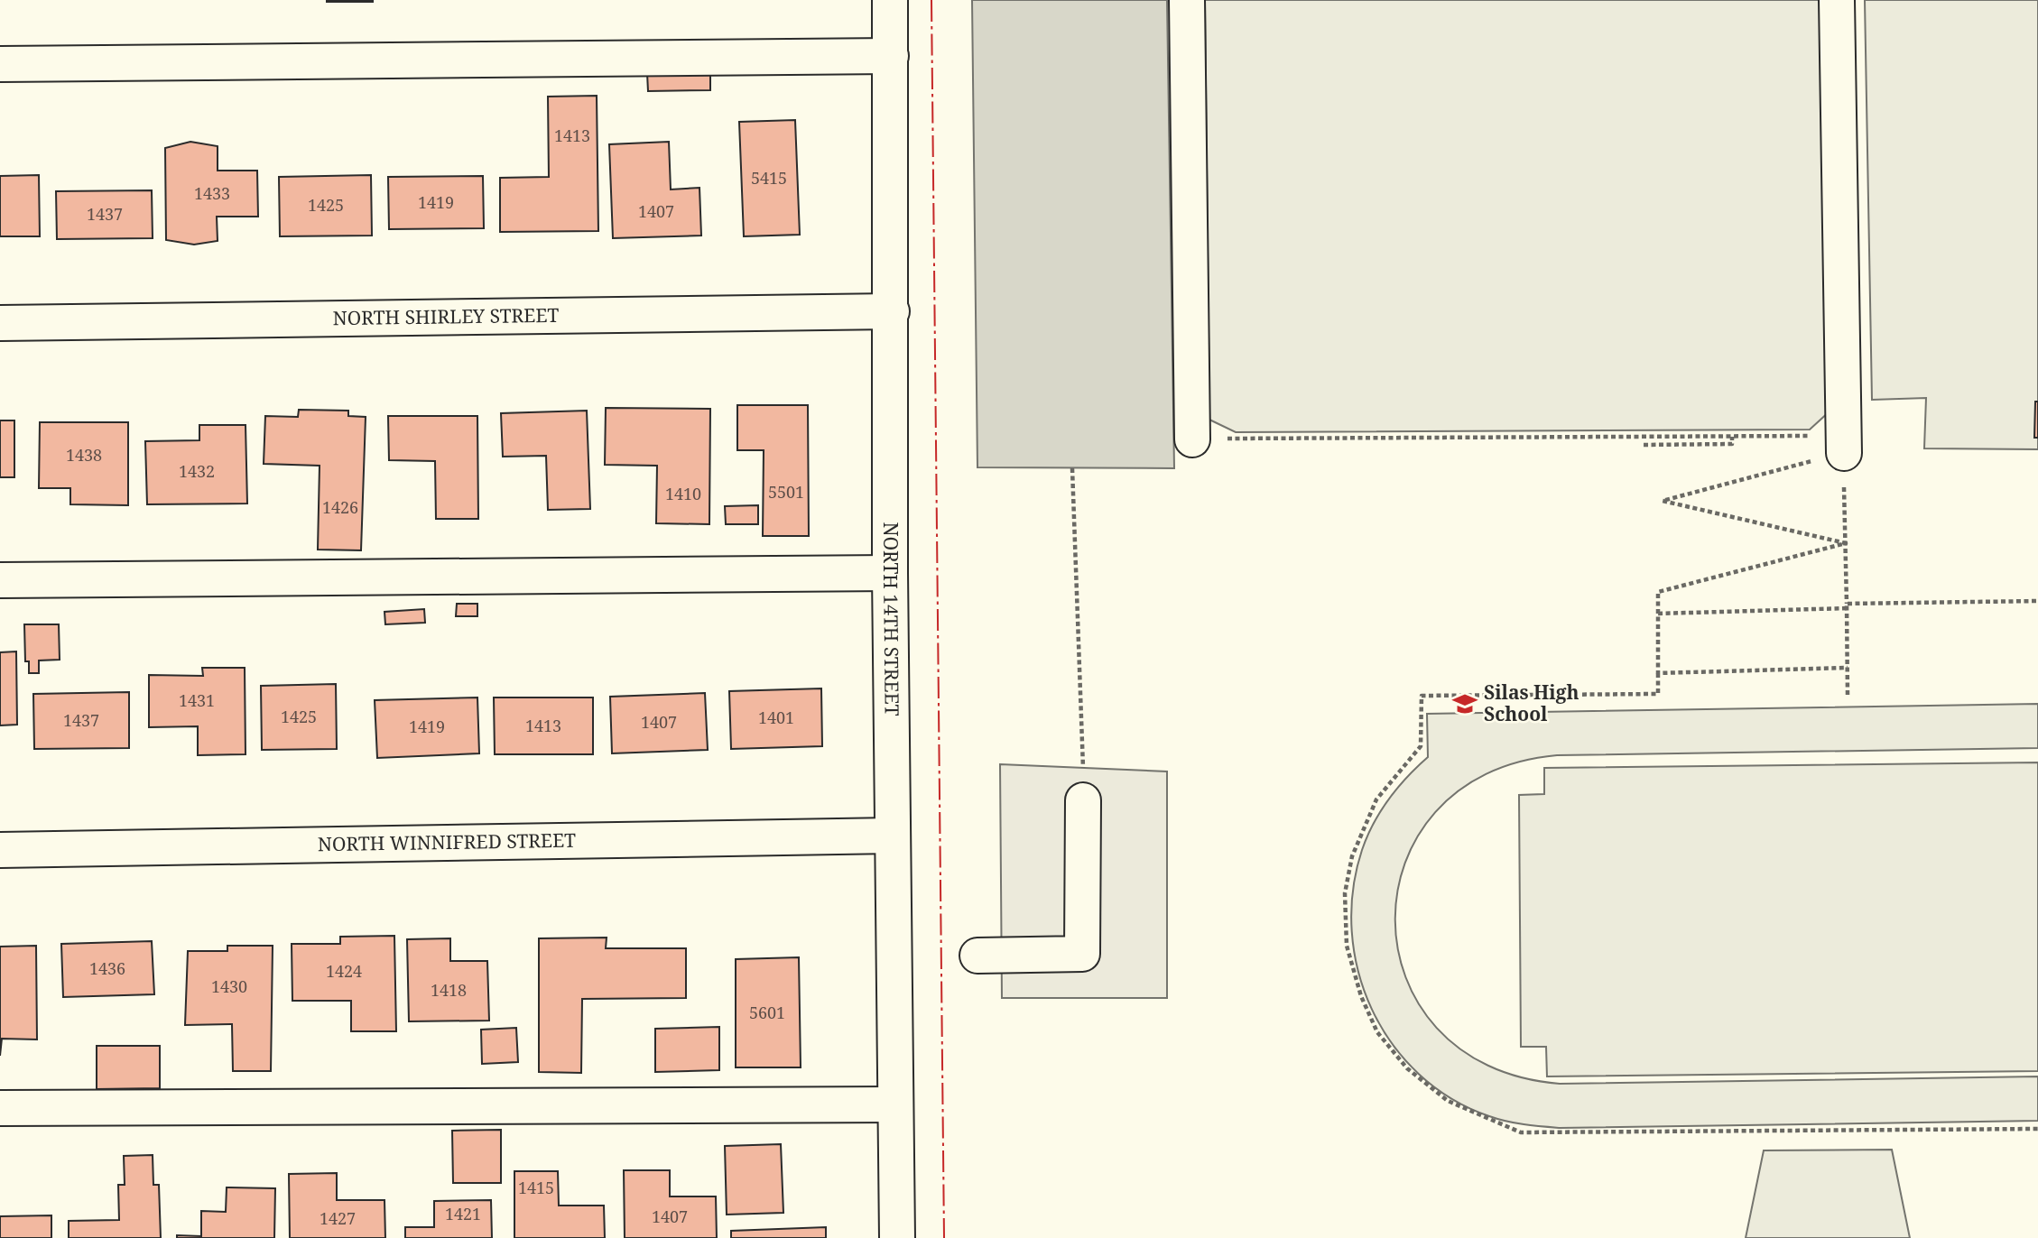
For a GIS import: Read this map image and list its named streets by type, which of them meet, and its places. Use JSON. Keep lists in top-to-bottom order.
{
  "streets": {
    "street": ["NORTH SHIRLEY STREET", "NORTH 14TH STREET", "NORTH WINNIFRED STREET"]
  },
  "crossings": [
    ["NORTH SHIRLEY STREET", "NORTH 14TH STREET"],
    ["NORTH 14TH STREET", "NORTH WINNIFRED STREET"]
  ],
  "places": {
    "school or university": ["Silas High School"]
  },
  "house_numbers": [
    "1413",
    "5415",
    "1433",
    "1419",
    "1425",
    "1407",
    "1437",
    "1438",
    "1432",
    "5501",
    "1410",
    "1426",
    "1431",
    "1425",
    "1401",
    "1437",
    "1407",
    "1413",
    "1419",
    "1436",
    "1424",
    "1430",
    "1418",
    "5601",
    "1415",
    "1421",
    "1407",
    "1427"
  ]
}
